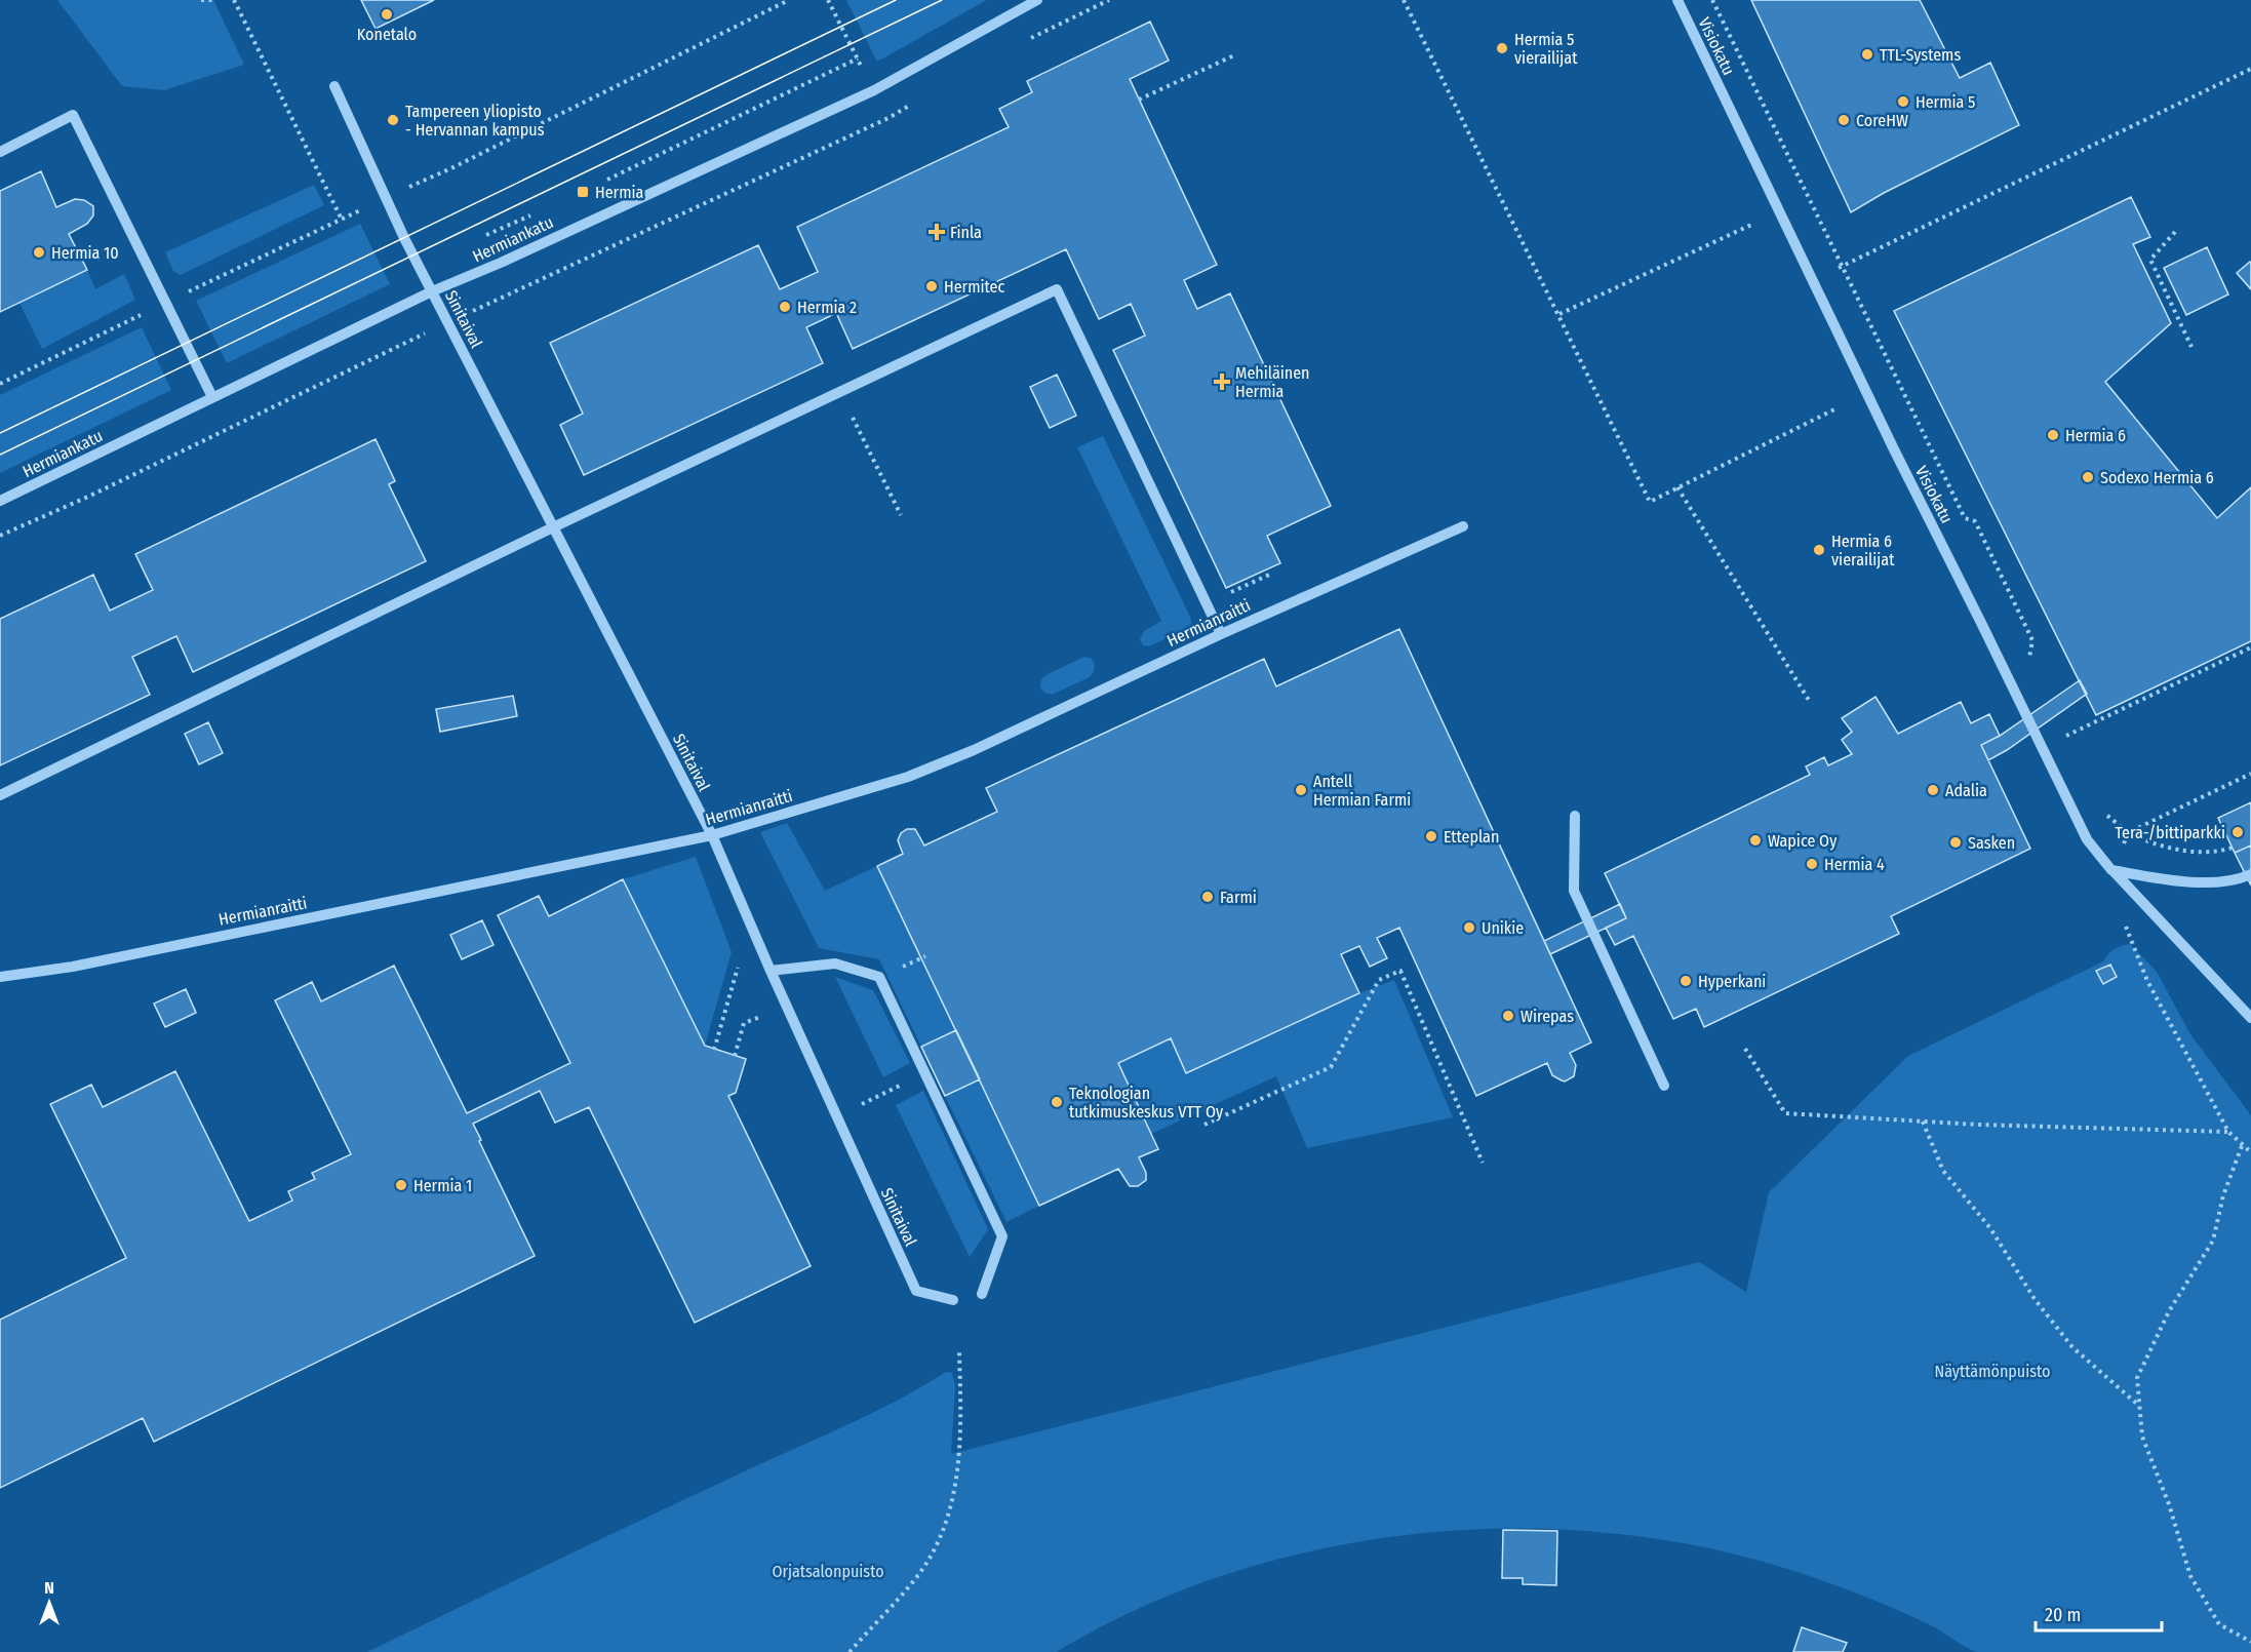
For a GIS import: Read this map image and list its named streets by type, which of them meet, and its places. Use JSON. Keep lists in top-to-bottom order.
{
  "streets": {
    "street": [
      "Visiokatu",
      "Hermiankatu",
      "Sinitaival",
      "Hermianraitti"
    ]
  },
  "crossings": [
    ["Hermiankatu", "Sinitaival"],
    ["Sinitaival", "Hermianraitti"]
  ],
  "parks": ["Näyttämönpuisto", "Orjatsalonpuisto"],
  "places": {
    "other": [
      "Konetalo",
      "Hermia 5 vierailijat",
      "TTL-Systems",
      "Hermia 5",
      "Tampereen yliopisto - Hervannan kampus",
      "CoreHW",
      "Hermia 10",
      "Hermitec",
      "Hermia 2",
      "Hermia 6",
      "Sodexo Hermia 6",
      "Hermia 6 vierailijat",
      "Antell Hermian Farmi",
      "Adalia",
      "Tera-/bittiparkki",
      "Etteplan",
      "Wapice Oy",
      "Sasken",
      "Hermia 4",
      "Farmi",
      "Unikie",
      "Hyperkani",
      "Wirepas",
      "Teknologian tutkimuskeskus VTT Oy",
      "Hermia 1"
    ],
    "transit": ["Hermia"],
    "health": ["Finla", "Mehiläinen Hermia"]
  },
  "scale_bar": "20 m",
  "north": "top"
}
